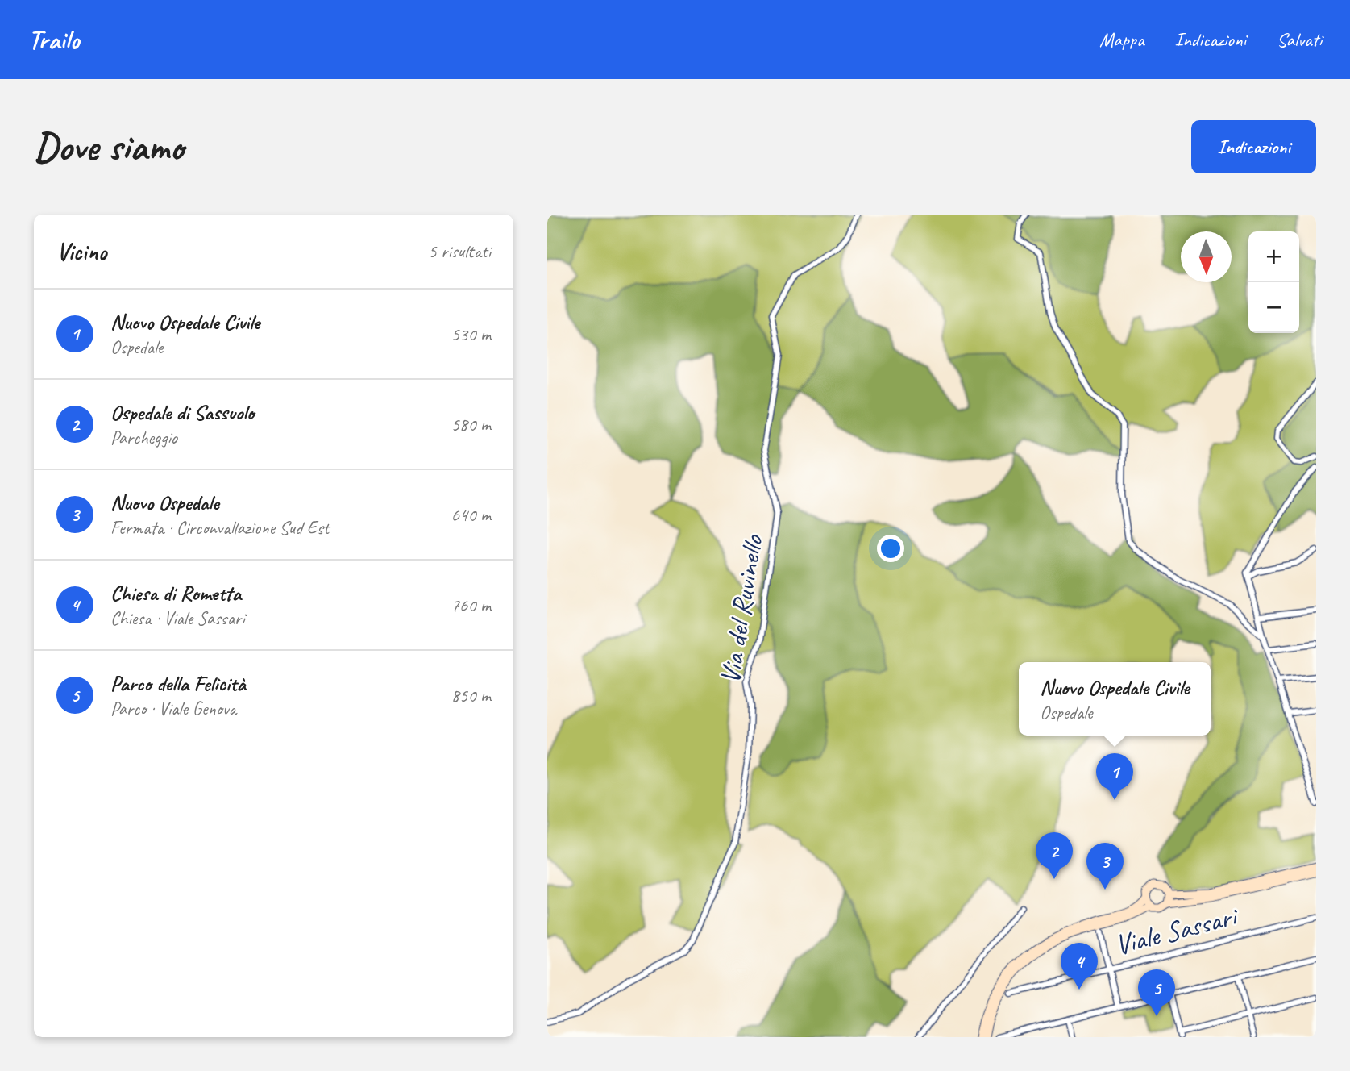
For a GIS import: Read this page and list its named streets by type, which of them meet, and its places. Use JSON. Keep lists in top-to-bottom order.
{
  "streets": {
    "street": ["Via del Ruvinello", "Viale Sassari"]
  },
  "north": "bottom",
  "page": {
    "header": "Trailo",
    "nav": ["Mappa", "Indicazioni", "Salvati"],
    "buttons": "Indicazioni",
    "title": "Dove siamo",
    "heading": ["Vicino", "5 risultati"],
    "map_buttons": ["+", "−"],
    "list": [
      {
        "mark": "1",
        "name": "Nuovo Ospedale Civile",
        "note": "Ospedale",
        "value": "530 m"
      },
      {
        "mark": "2",
        "name": "Ospedale di Sassuolo",
        "note": "Parcheggio",
        "value": "580 m"
      },
      {
        "mark": "3",
        "name": "Nuovo Ospedale",
        "note": "Fermata · Circonvallazione Sud Est",
        "value": "640 m"
      },
      {
        "mark": "4",
        "name": "Chiesa di Rometta",
        "note": "Chiesa · Viale Sassari",
        "value": "760 m"
      },
      {
        "mark": "5",
        "name": "Parco della Felicità",
        "note": "Parco · Viale Genova",
        "value": "850 m"
      }
    ],
    "popup": ["Nuovo Ospedale Civile", "Ospedale"],
    "pins": [
      "1",
      "2",
      "3",
      "4",
      "5"
    ]
  }
}
